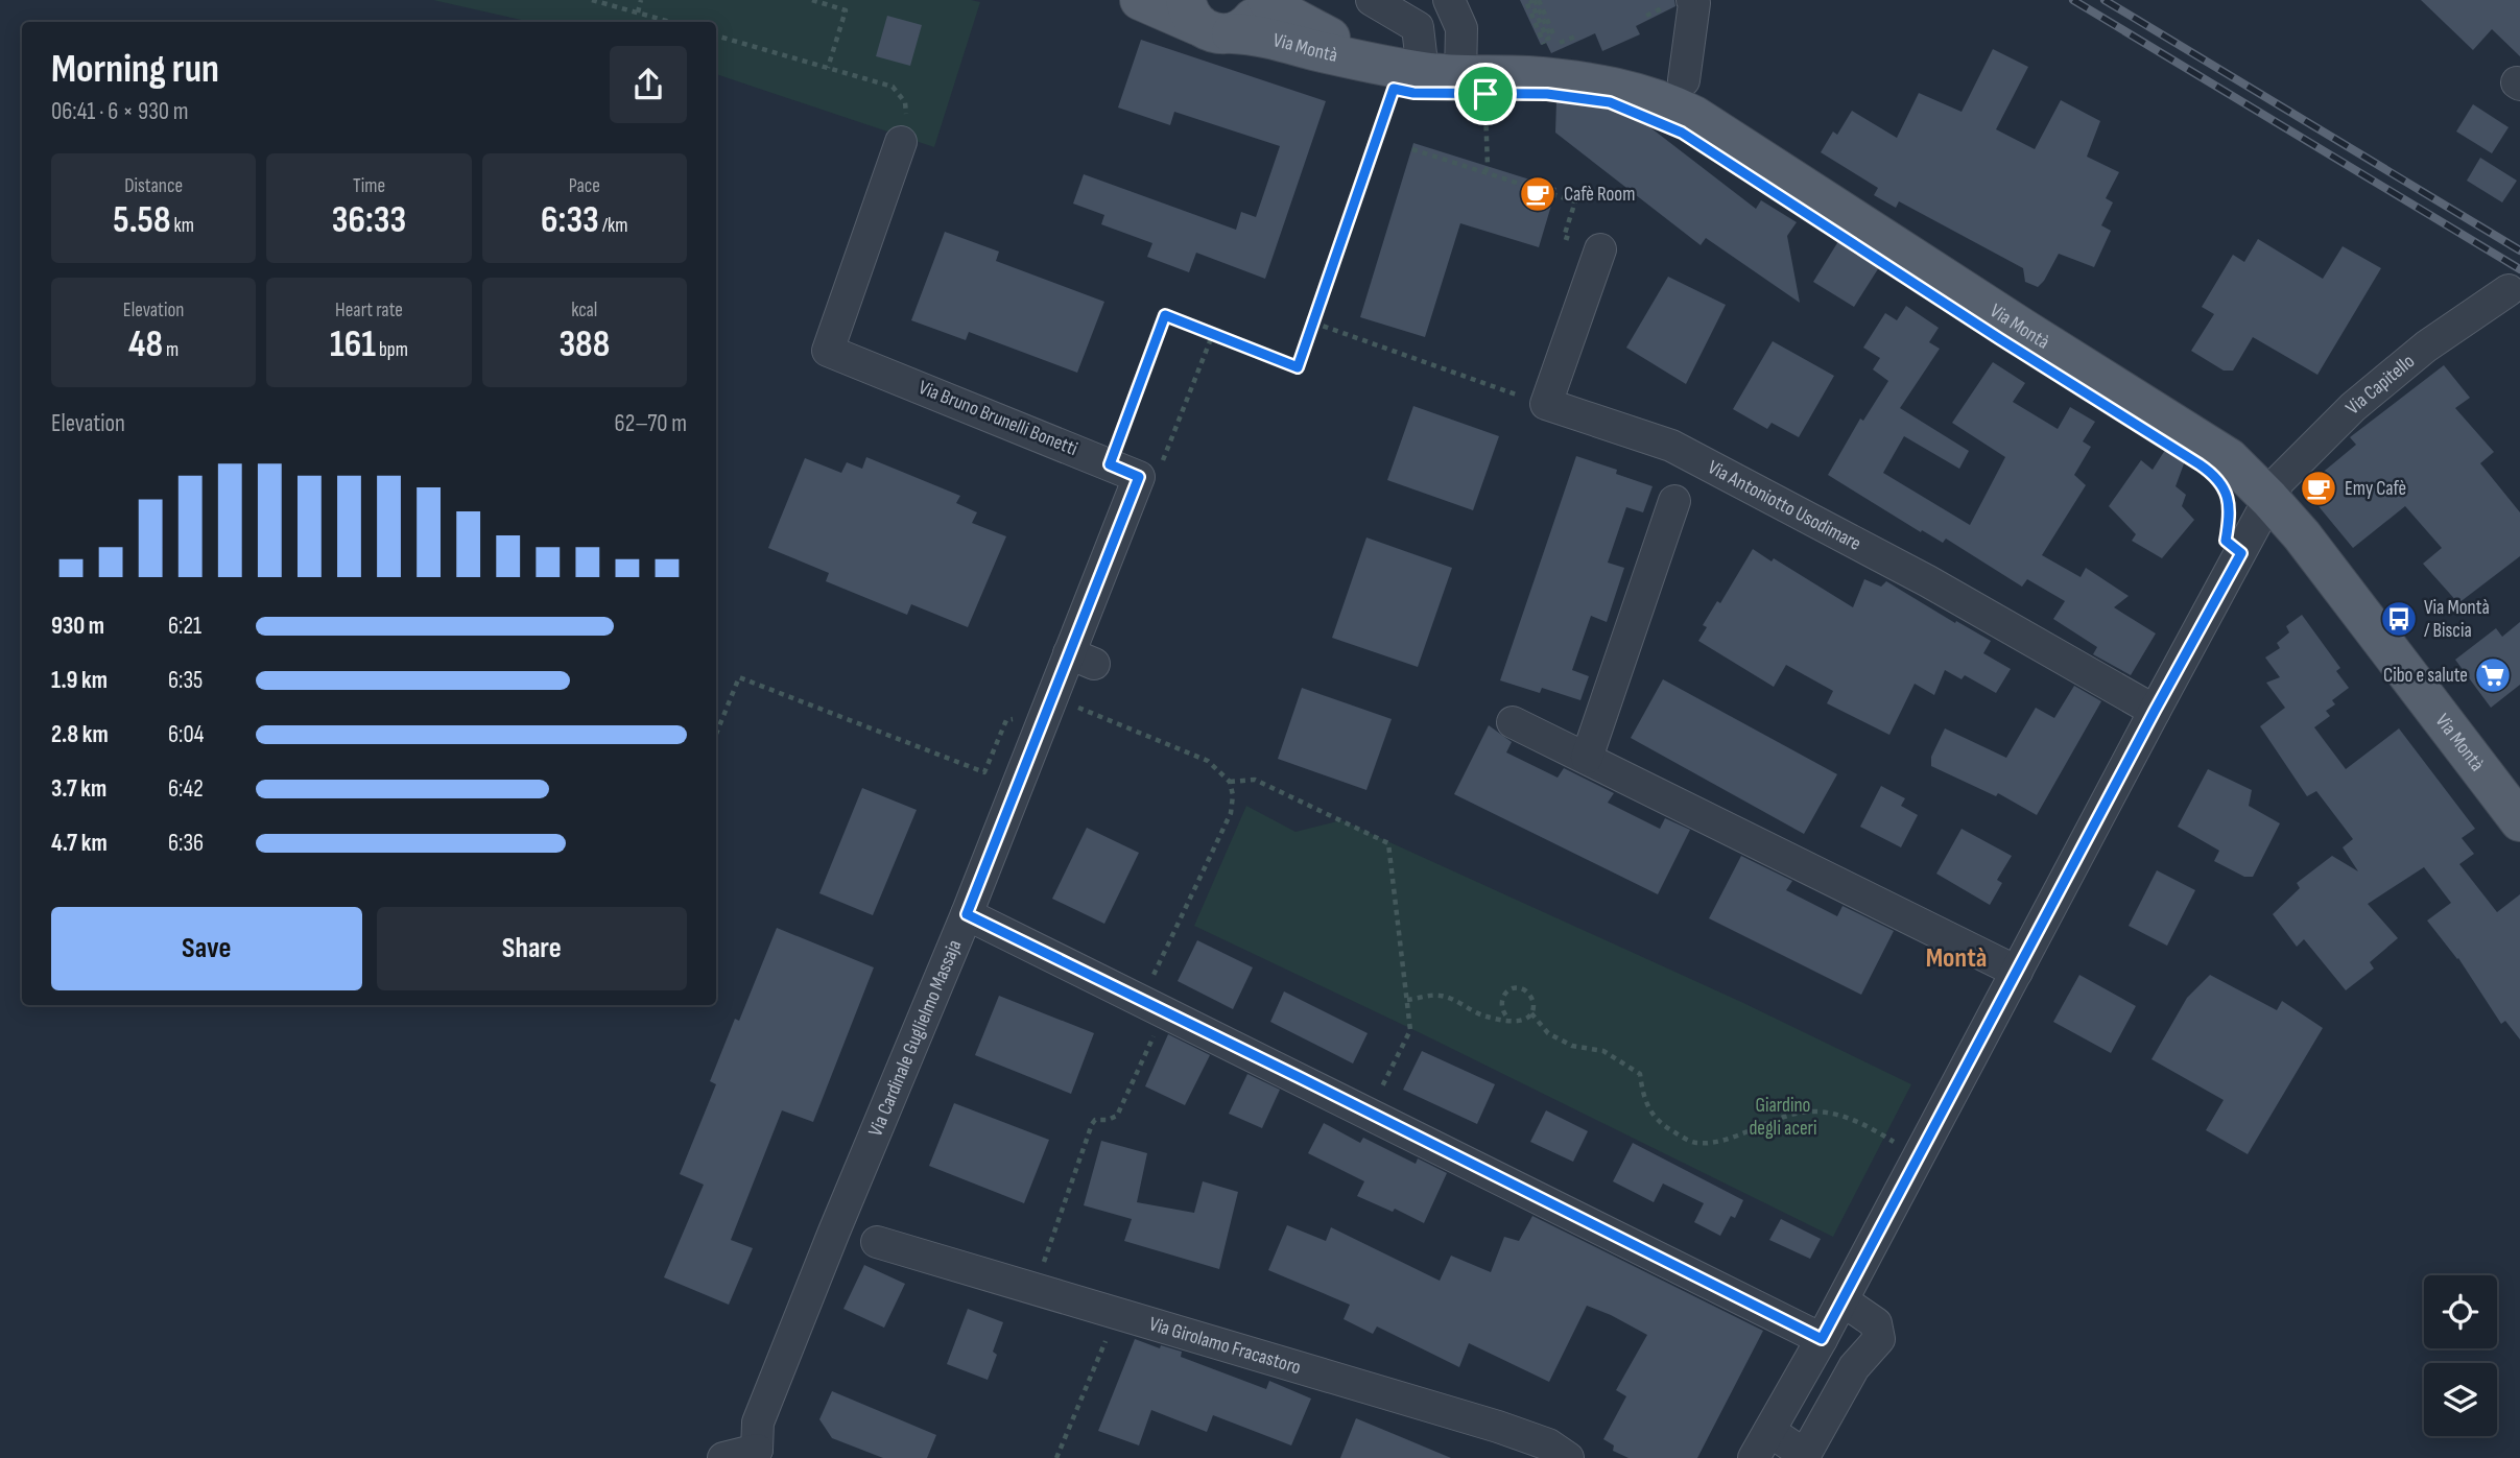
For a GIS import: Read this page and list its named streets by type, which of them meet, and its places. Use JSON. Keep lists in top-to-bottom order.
{
  "streets": {
    "main road": ["Via Montà"],
    "street": [
      "Via Capitello",
      "Via Bruno Brunelli Bonetti",
      "Via Antoniotto Usodimare",
      "Via Cardinale Guglielmo Massaja",
      "Via Girolamo Fracastoro"
    ]
  },
  "crossings": [
    ["Via Montà", "Via Capitello"],
    ["Via Capitello", "Via Antoniotto Usodimare"],
    ["Via Capitello", "Via Cardinale Guglielmo Massaja"],
    ["Via Bruno Brunelli Bonetti", "Via Cardinale Guglielmo Massaja"]
  ],
  "districts": ["Montà"],
  "parks": ["Giardino degli aceri"],
  "places": {
    "cafe": ["Cafè Room", "Emy Cafè"],
    "bus stop": ["Via Montà / Biscia"],
    "supermarket": ["Cibo e salute"]
  },
  "page": {
    "heading": ["Morning run", "06:41 · 6 × 930 m"],
    "stats": [
      ["Distance", "5.58 km"],
      ["Time", "36:33"],
      ["Pace", "6:33 /km"],
      ["Elevation", "48 m"],
      ["Heart rate", "161 bpm"],
      ["kcal", "388"]
    ],
    "chart": ["Elevation", "62–70 m"],
    "list": [
      {
        "name": "930 m",
        "note": "6:21"
      },
      {
        "name": "1.9 km",
        "note": "6:35"
      },
      {
        "name": "2.8 km",
        "note": "6:04"
      },
      {
        "name": "3.7 km",
        "note": "6:42"
      },
      {
        "name": "4.7 km",
        "note": "6:36"
      }
    ],
    "buttons": ["Save", "Share"]
  }
}
